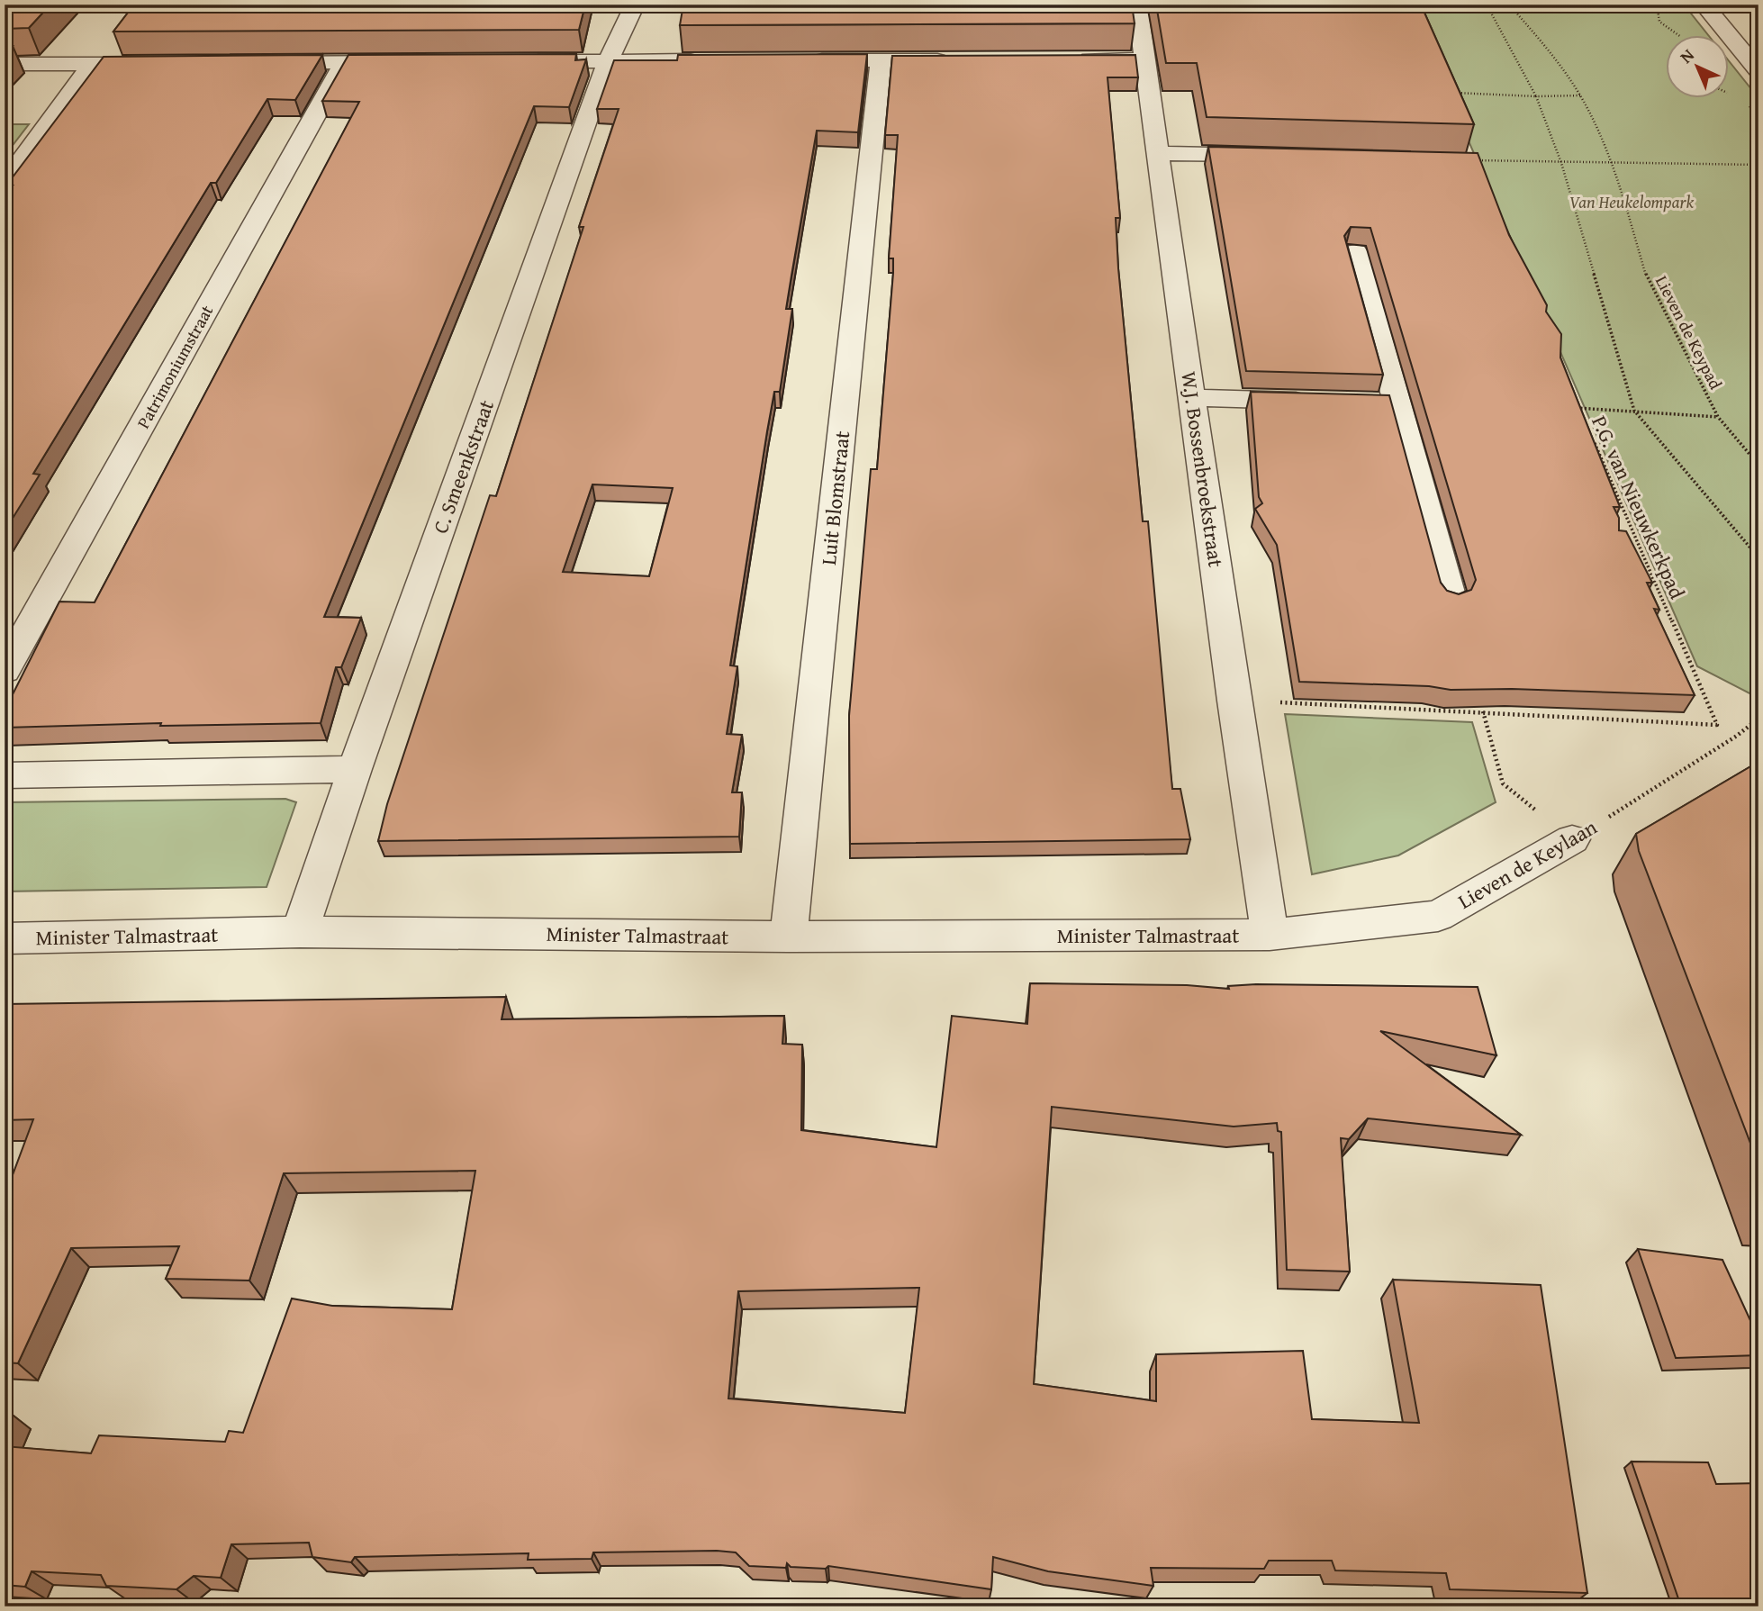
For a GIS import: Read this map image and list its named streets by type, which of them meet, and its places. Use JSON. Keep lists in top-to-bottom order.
{
  "streets": {
    "street": [
      "Patrimoniumstraat",
      "C. Smeenkstraat",
      "W.J. Bossenbroekstraat",
      "Luit Blomstraat",
      "Lieven de Keylaan",
      "Minister Talmastraat"
    ],
    "path": ["Lieven de Keypad", "P.G. van Nieuwkerkpad"]
  },
  "crossings": [
    ["C. Smeenkstraat", "Minister Talmastraat"],
    ["W.J. Bossenbroekstraat", "Lieven de Keylaan"],
    ["W.J. Bossenbroekstraat", "Minister Talmastraat"],
    ["Luit Blomstraat", "Minister Talmastraat"],
    ["Lieven de Keylaan", "Minister Talmastraat"]
  ],
  "parks": ["Van Heukelompark"],
  "north": "top left"
}
